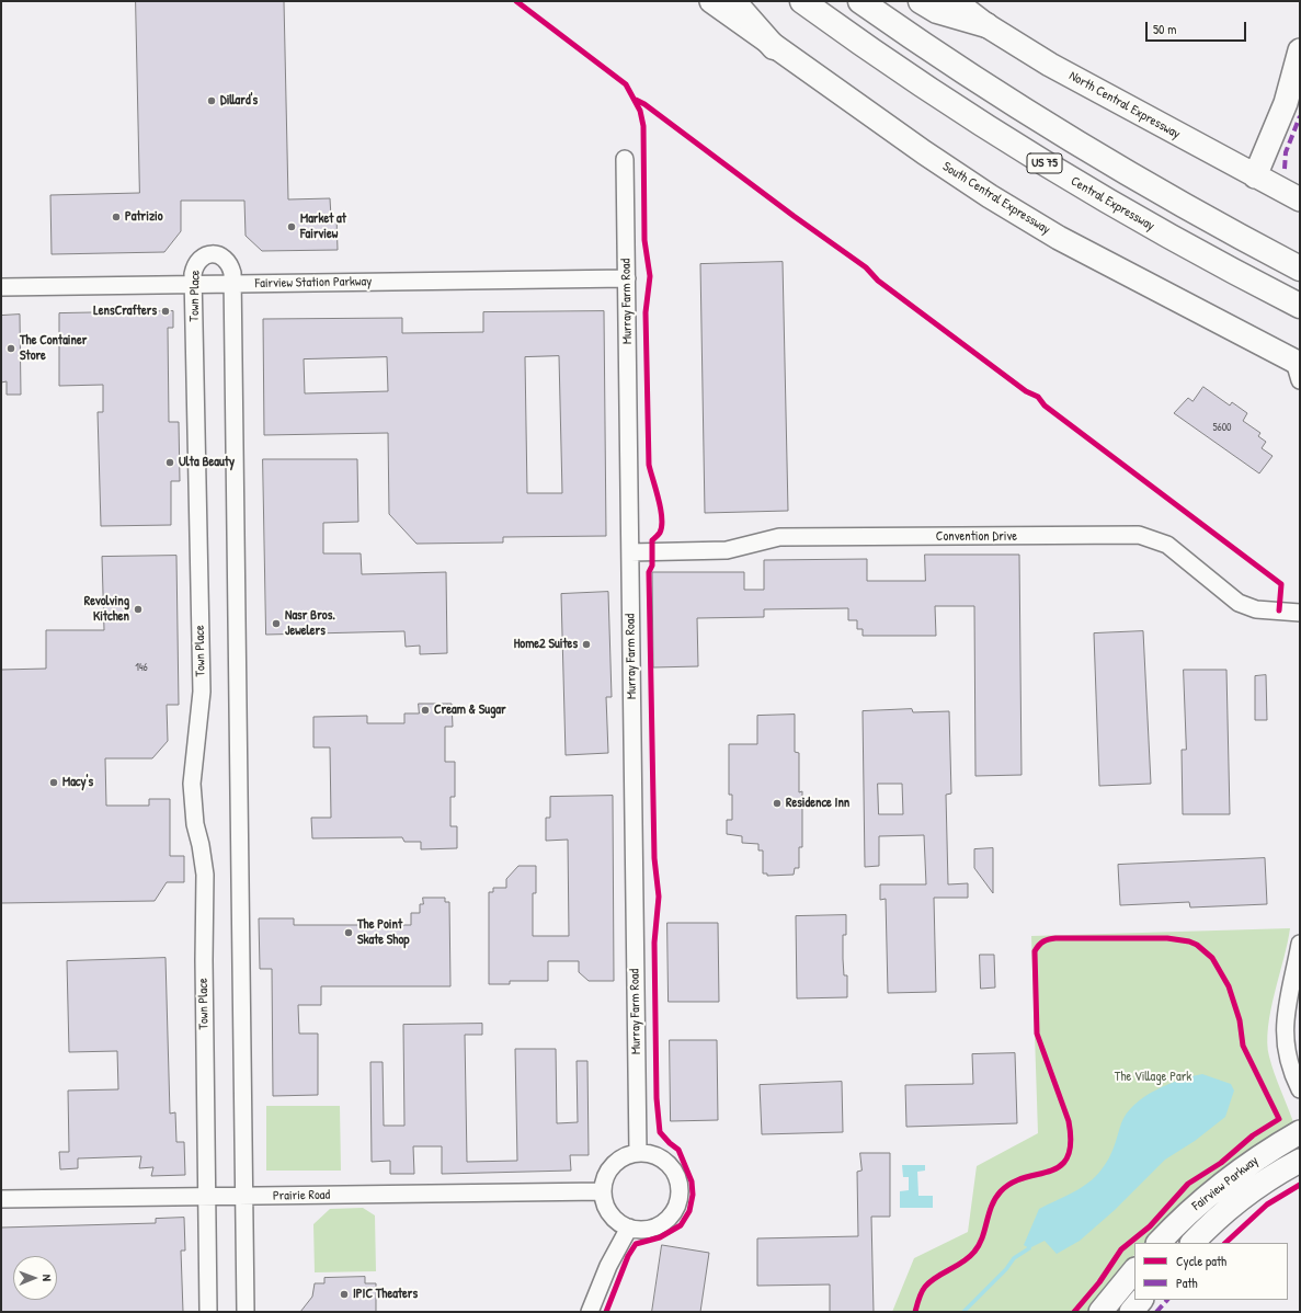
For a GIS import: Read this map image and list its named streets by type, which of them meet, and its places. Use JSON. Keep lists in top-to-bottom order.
{
  "streets": {
    "highway": ["US 75", "Central Expressway"],
    "main road": ["North Central Expressway", "South Central Expressway", "Fairview Parkway"],
    "street": [
      "Fairview Station Parkway",
      "Town Place",
      "Murray Farm Road",
      "Convention Drive",
      "Prairie Road"
    ]
  },
  "crossings": [
    ["Fairview Station Parkway", "Town Place"],
    ["Fairview Station Parkway", "Murray Farm Road"],
    ["Town Place", "Prairie Road"],
    ["Murray Farm Road", "Convention Drive"],
    ["Murray Farm Road", "Prairie Road"]
  ],
  "parks": ["The Village Park"],
  "places": [
    "Dillard's",
    "Patrizio",
    "Market at Fairview",
    "LensCrafters",
    "The Container Store",
    "Ulta Beauty",
    "Revolving Kitchen",
    "Nasr Bros. Jewelers",
    "Home2 Suites",
    "Cream & Sugar",
    "Macy's",
    "Residence Inn",
    "The Point Skate Shop",
    "IPIC Theaters"
  ],
  "house_numbers": ["5600", "146"],
  "legend": ["Cycle path", "Path"],
  "scale_bar": "50 m",
  "north": "right"
}
